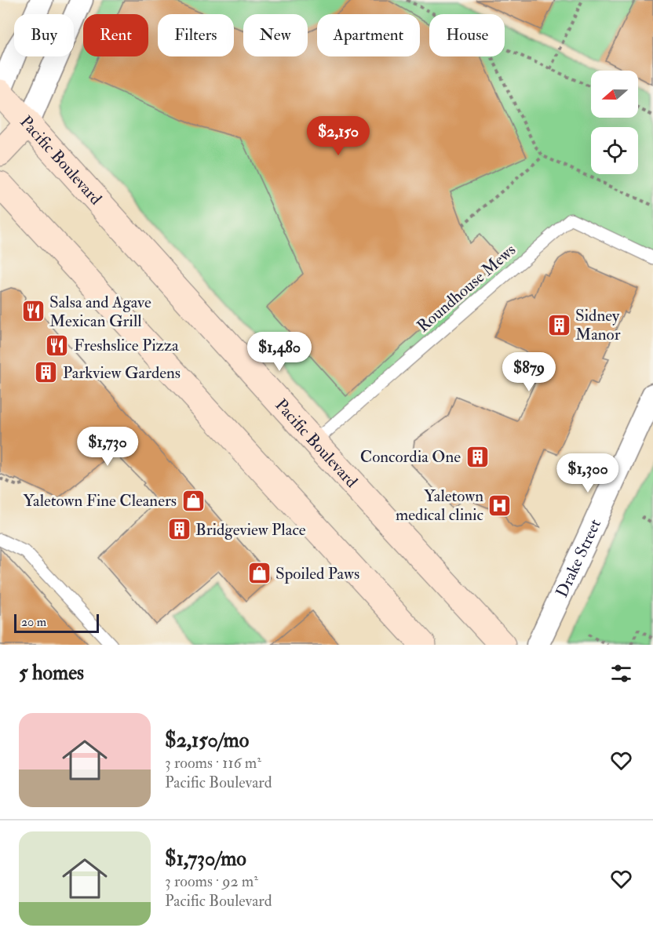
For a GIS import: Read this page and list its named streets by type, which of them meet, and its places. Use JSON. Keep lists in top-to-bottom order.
{
  "streets": {
    "main road": ["Pacific Boulevard"],
    "street": ["Drake Street"],
    "lane": ["Roundhouse Mews"]
  },
  "crossings": [
    ["Pacific Boulevard", "Roundhouse Mews"]
  ],
  "places": {
    "restaurant": ["Salsa and Agave Mexican Grill", "Freshslice Pizza"],
    "building": [
      "Sidney Manor",
      "Parkview Gardens",
      "Concordia One",
      "Bridgeview Place"
    ],
    "shop": ["Yaletown Fine Cleaners", "Spoiled Paws"],
    "hospital": ["Yaletown medical clinic"]
  },
  "scale_bar": "20 m",
  "north": "left",
  "page": {
    "chip": [
      "Buy",
      "Rent",
      "Filters",
      "New",
      "Apartment",
      "House"
    ],
    "price": [
      "$2,150",
      "$1,480",
      "$879",
      "$1,730",
      "$1,300"
    ],
    "scale": "20 m",
    "heading": "5 homes",
    "list": [
      {
        "name": "$2,150/mo",
        "note": "3 rooms · 116 m² · Pacific Boulevard"
      },
      {
        "name": "$1,730/mo",
        "note": "3 rooms · 92 m² · Pacific Boulevard"
      }
    ]
  }
}
